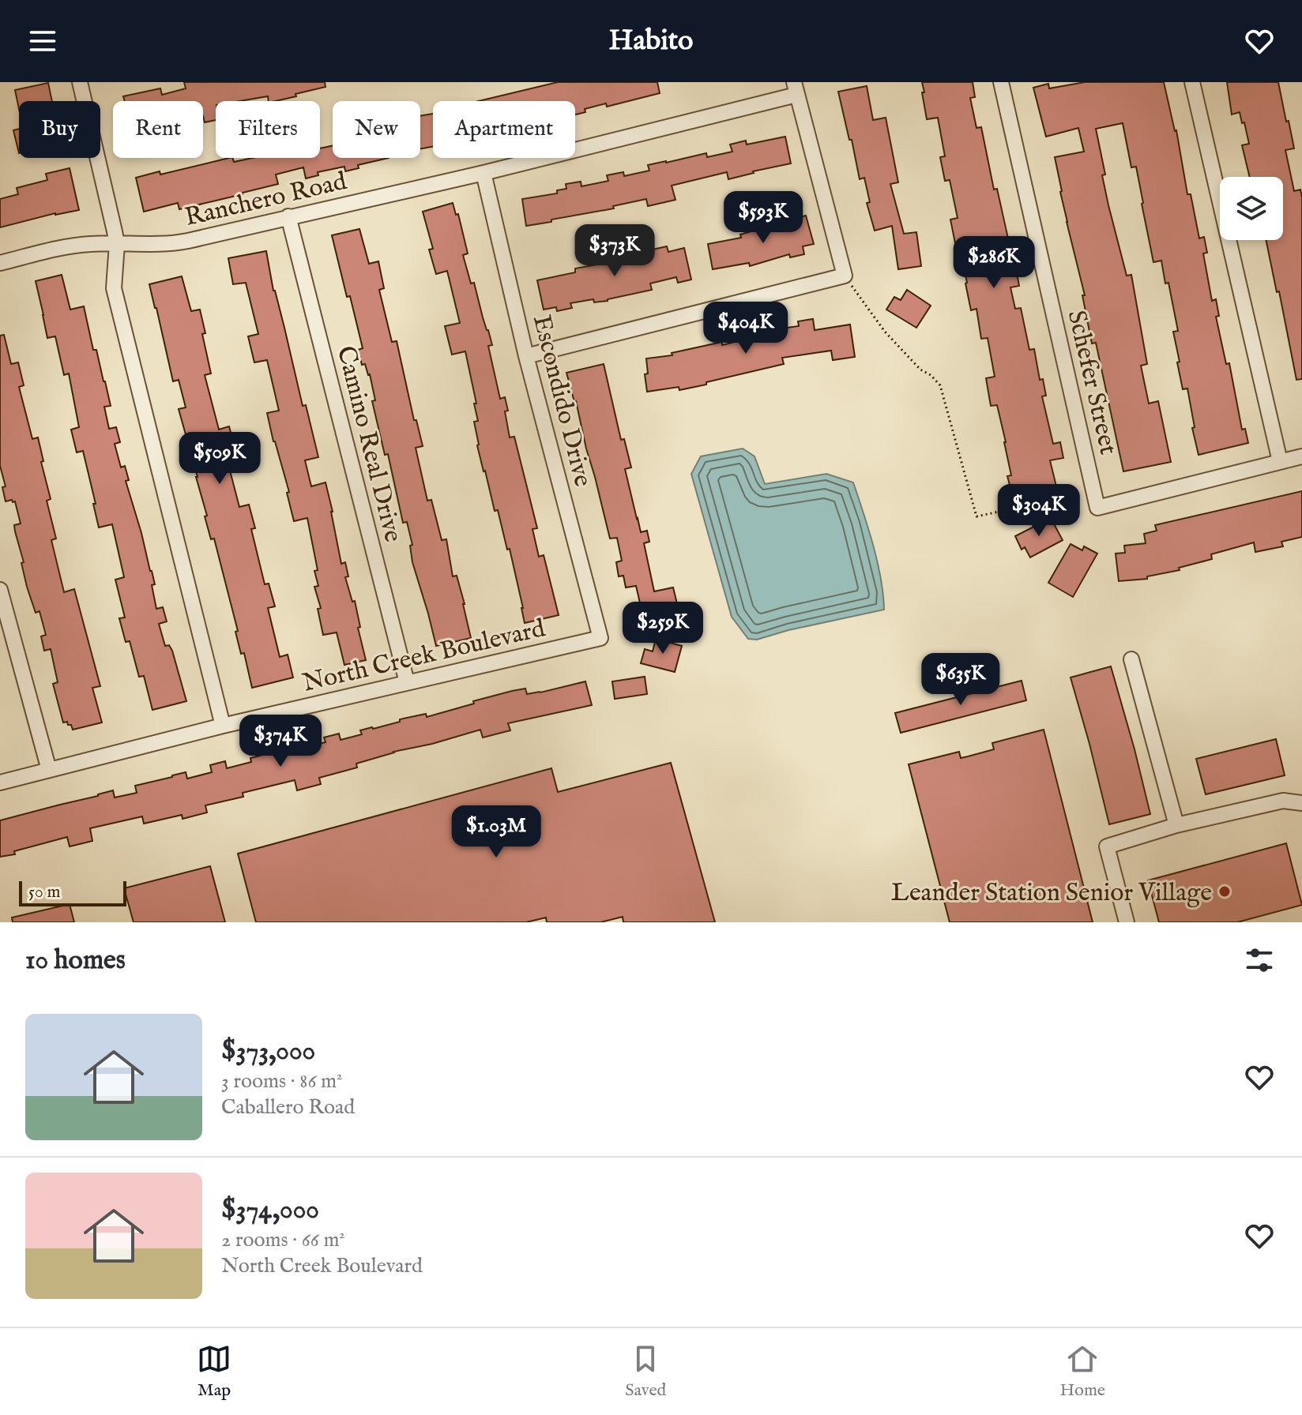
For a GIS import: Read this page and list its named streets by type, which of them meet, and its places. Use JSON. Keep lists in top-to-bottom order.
{
  "streets": {
    "street": [
      "Ranchero Road",
      "Schefer Street",
      "Escondido Drive",
      "Camino Real Drive",
      "North Creek Boulevard"
    ]
  },
  "crossings": [
    ["Ranchero Road", "Escondido Drive"],
    ["Ranchero Road", "Camino Real Drive"],
    ["Escondido Drive", "North Creek Boulevard"],
    ["Camino Real Drive", "North Creek Boulevard"]
  ],
  "places": ["Leander Station Senior Village"],
  "scale_bar": "50 m",
  "page": {
    "header": "Habito",
    "chip": [
      "Buy",
      "Rent",
      "Filters",
      "New",
      "Apartment"
    ],
    "price": [
      "$593K",
      "$373K",
      "$286K",
      "$404K",
      "$509K",
      "$304K",
      "$259K",
      "$635K",
      "$374K",
      "$1.03M"
    ],
    "scale": "50 m",
    "heading": "10 homes",
    "list": [
      {
        "name": "$373,000",
        "note": "3 rooms · 86 m² · Caballero Road"
      },
      {
        "name": "$374,000",
        "note": "2 rooms · 66 m² · North Creek Boulevard"
      }
    ],
    "tabs": ["Map", "Saved", "Home"]
  }
}
